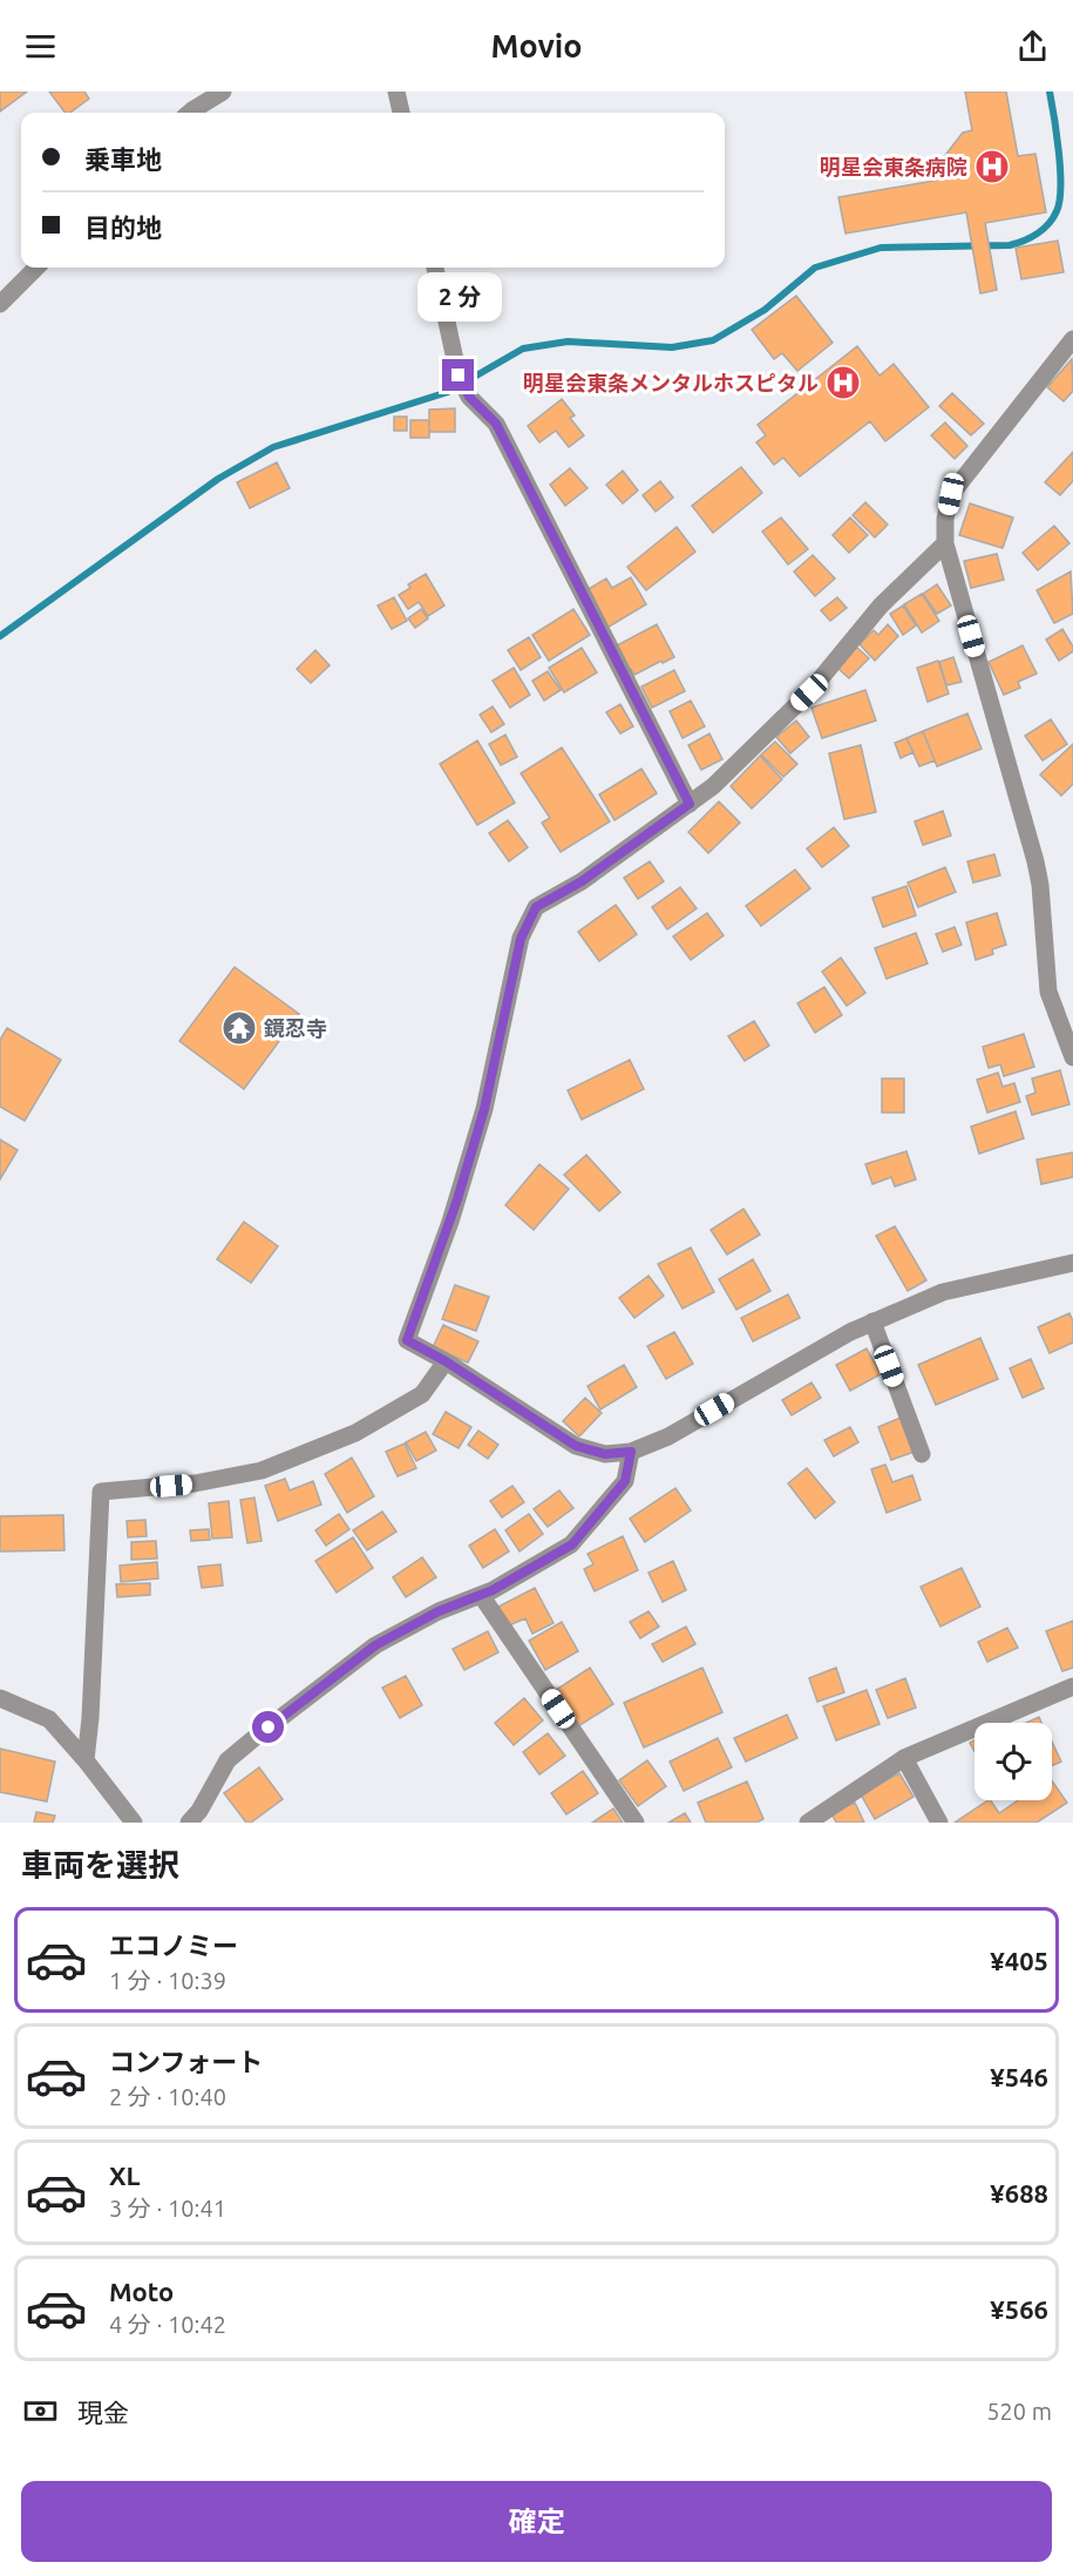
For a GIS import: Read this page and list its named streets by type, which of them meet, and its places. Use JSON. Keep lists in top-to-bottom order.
{
  "places": {
    "hospital": ["明星会東条病院", "明星会東条メンタルホスピタル"],
    "temple": ["鏡忍寺"]
  },
  "page": {
    "header": "Movio",
    "banner": ["乗車地", "目的地"],
    "bubble": "2 分",
    "heading": "車両を選択",
    "list": [
      {
        "name": "エコノミー",
        "note": "1 分 · 10:39",
        "value": "¥405"
      },
      {
        "name": "コンフォート",
        "note": "2 分 · 10:40",
        "value": "¥546"
      },
      {
        "name": "XL",
        "note": "3 分 · 10:41",
        "value": "¥688"
      },
      {
        "name": "Moto",
        "note": "4 分 · 10:42",
        "value": "¥566"
      }
    ],
    "pay": ["現金", "520 m"],
    "buttons": "確定"
  }
}
